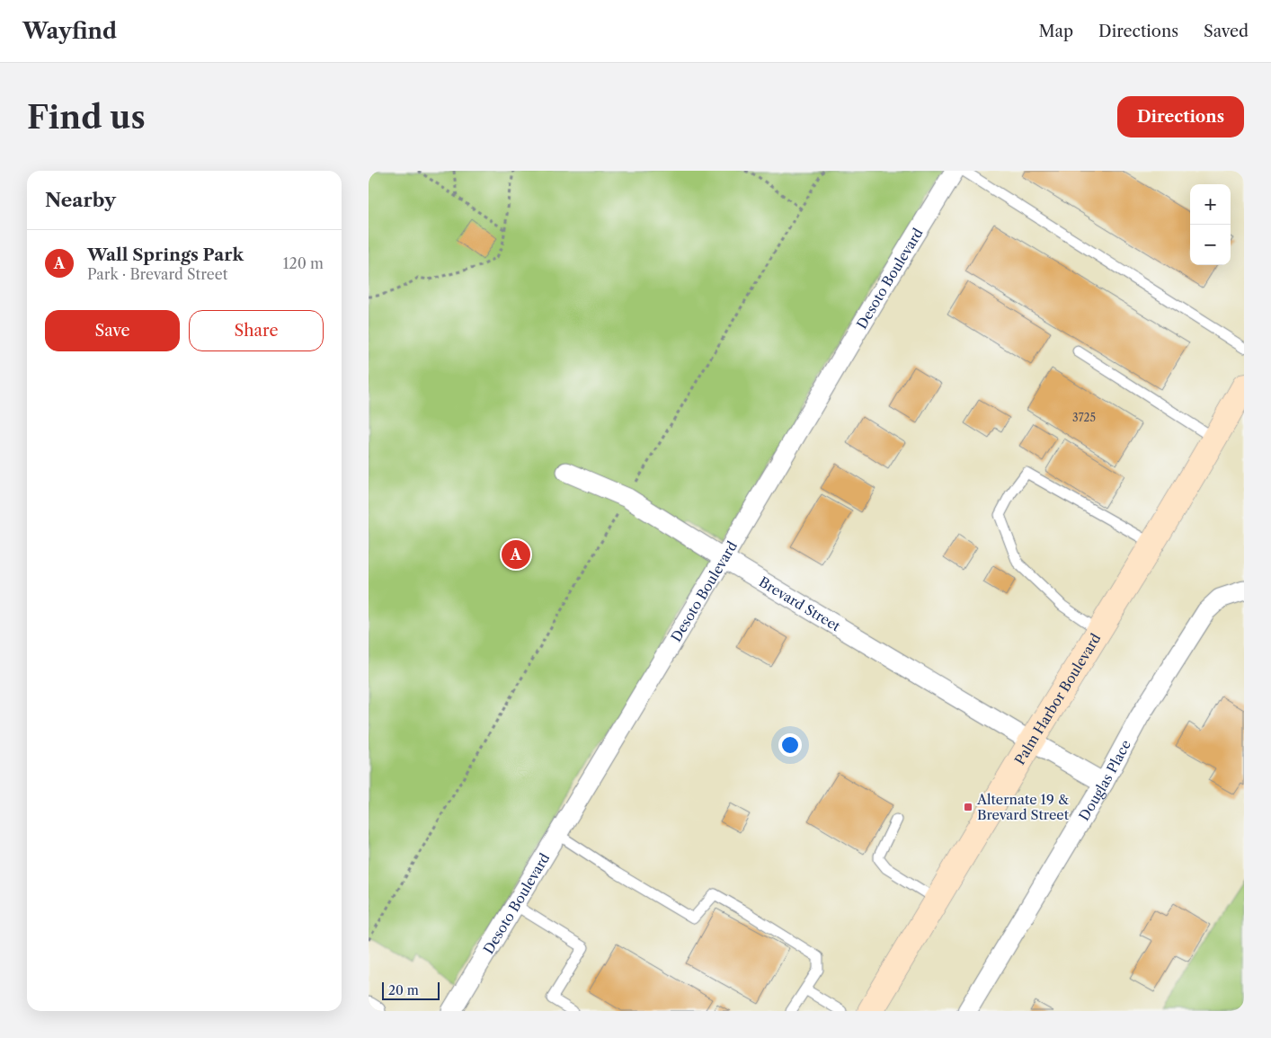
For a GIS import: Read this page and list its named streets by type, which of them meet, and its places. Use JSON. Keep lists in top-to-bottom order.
{
  "streets": {
    "main road": ["Palm Harbor Boulevard"],
    "street": ["Desoto Boulevard", "Brevard Street", "Douglas Place"]
  },
  "crossings": [
    ["Desoto Boulevard", "Brevard Street"],
    ["Brevard Street", "Palm Harbor Boulevard"],
    ["Brevard Street", "Douglas Place"]
  ],
  "places": {
    "transit": ["Alternate 19 & Brevard Street"]
  },
  "house_numbers": ["3725"],
  "scale_bar": "20 m",
  "page": {
    "header": "Wayfind",
    "nav": ["Map", "Directions", "Saved"],
    "buttons": [
      "Directions",
      ["Save", "Share"]
    ],
    "title": "Find us",
    "heading": "Nearby",
    "map_buttons": ["+", "−"],
    "list": [
      {
        "mark": "A",
        "name": "Wall Springs Park",
        "note": "Park · Brevard Street",
        "value": "120 m"
      }
    ],
    "pins": "A",
    "scale": "20 m"
  }
}
